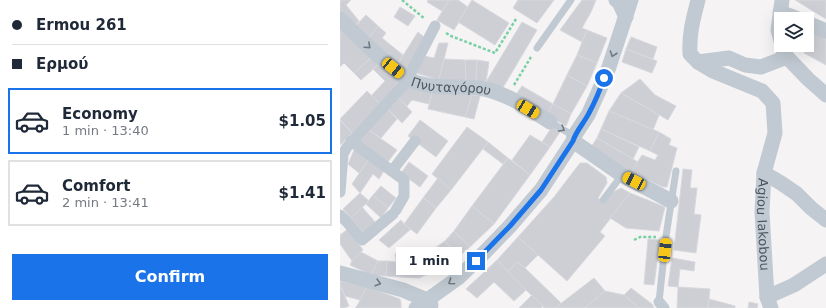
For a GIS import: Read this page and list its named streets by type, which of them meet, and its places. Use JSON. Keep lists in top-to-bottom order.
{
  "streets": {
    "street": ["Πνυταγόρου", "Agiou Iakobou"]
  },
  "one_way": ["Πνυταγόρου"],
  "page": {
    "banner": ["Ermou 261", "Ερμού"],
    "list": [
      {
        "name": "Economy",
        "note": "1 min · 13:40",
        "value": "$1.05"
      },
      {
        "name": "Comfort",
        "note": "2 min · 13:41",
        "value": "$1.41"
      }
    ],
    "buttons": "Confirm",
    "bubble": "1 min"
  }
}
